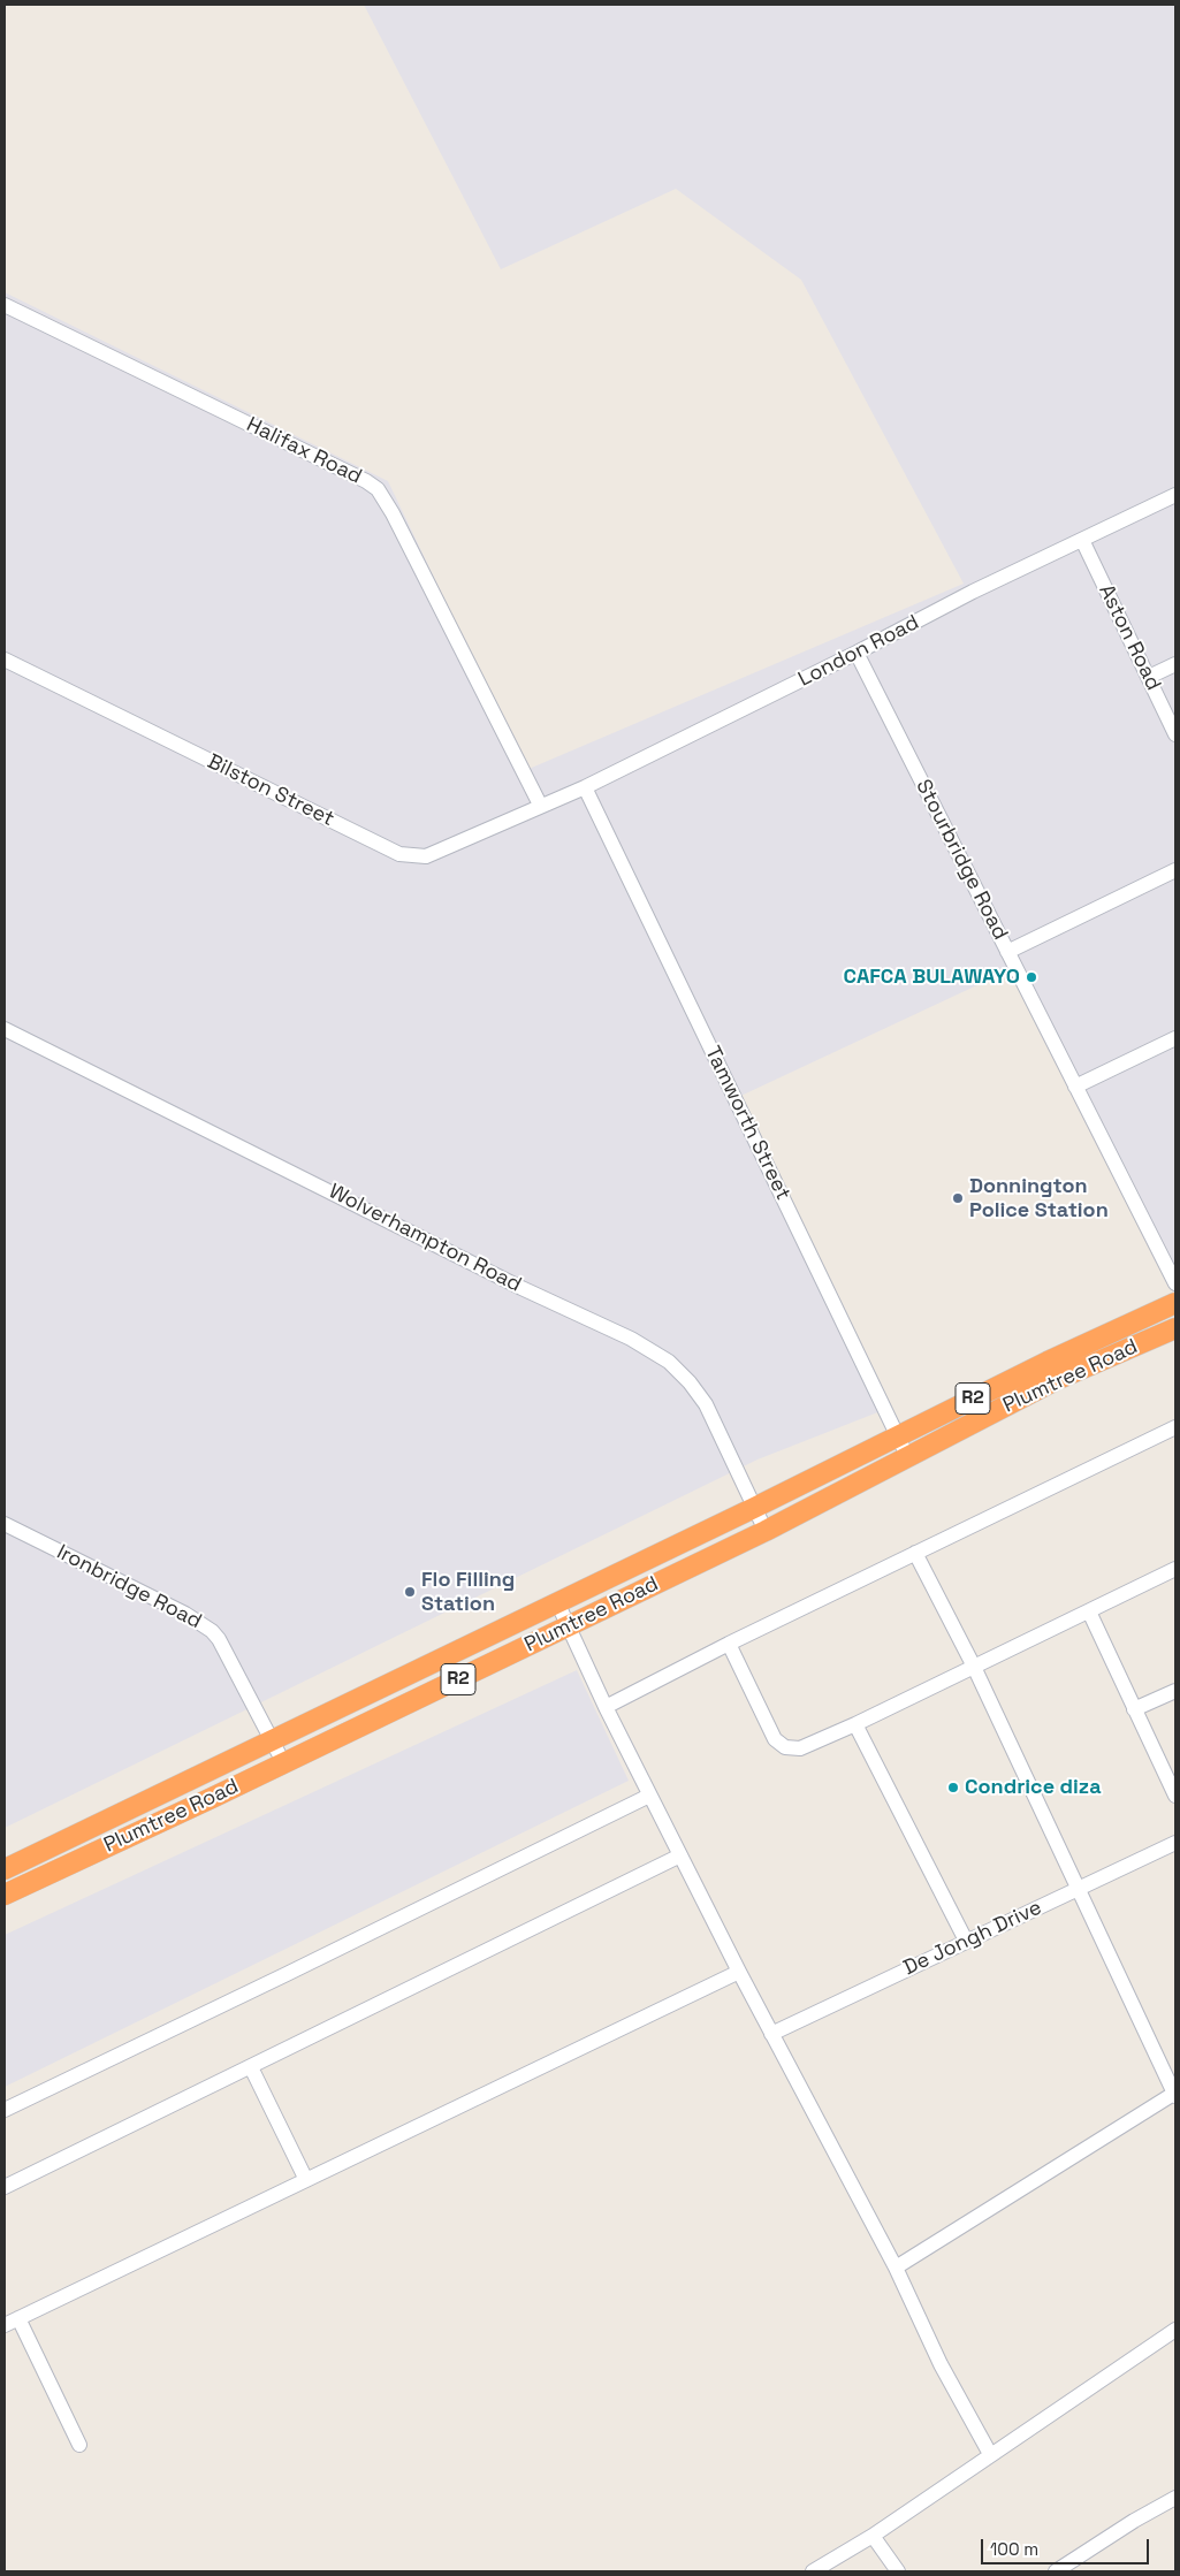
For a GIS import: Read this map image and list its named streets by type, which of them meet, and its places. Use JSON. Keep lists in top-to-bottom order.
{
  "streets": {
    "highway": ["Plumtree Road", "R2"],
    "street": [
      "Halifax Road",
      "Aston Road",
      "London Road",
      "Bilston Street",
      "Stourbridge Road",
      "Tamworth Street",
      "Wolverhampton Road",
      "Ironbridge Road",
      "De Jongh Drive"
    ]
  },
  "crossings": [
    ["Halifax Road", "London Road"],
    ["Halifax Road", "Bilston Street"],
    ["Aston Road", "London Road"],
    ["London Road", "Bilston Street"],
    ["London Road", "Stourbridge Road"],
    ["London Road", "Tamworth Street"],
    ["Tamworth Street", "Plumtree Road"],
    ["Wolverhampton Road", "Plumtree Road"],
    ["Plumtree Road", "Ironbridge Road"]
  ],
  "places": [
    "CAFCA BULAWAYO",
    "Donnington Police Station",
    "Flo Filling Station",
    "Condrice diza"
  ],
  "scale_bar": "100 m"
}
